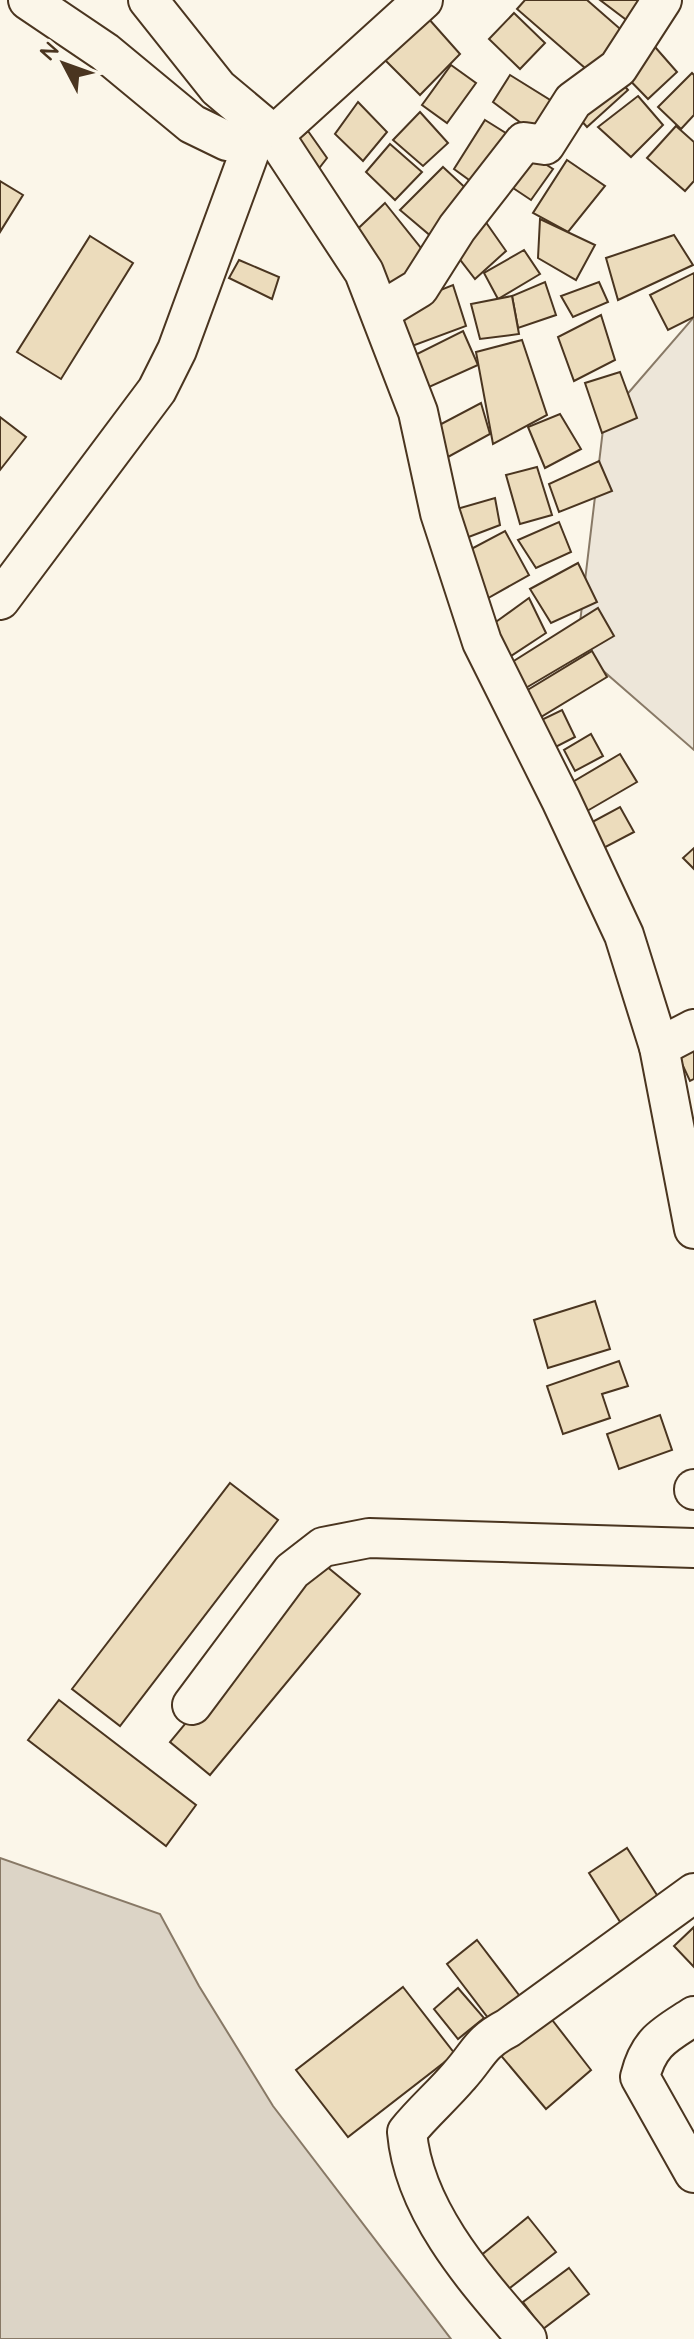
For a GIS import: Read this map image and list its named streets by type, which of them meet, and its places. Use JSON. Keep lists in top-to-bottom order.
{
  "north": "top left"
}
